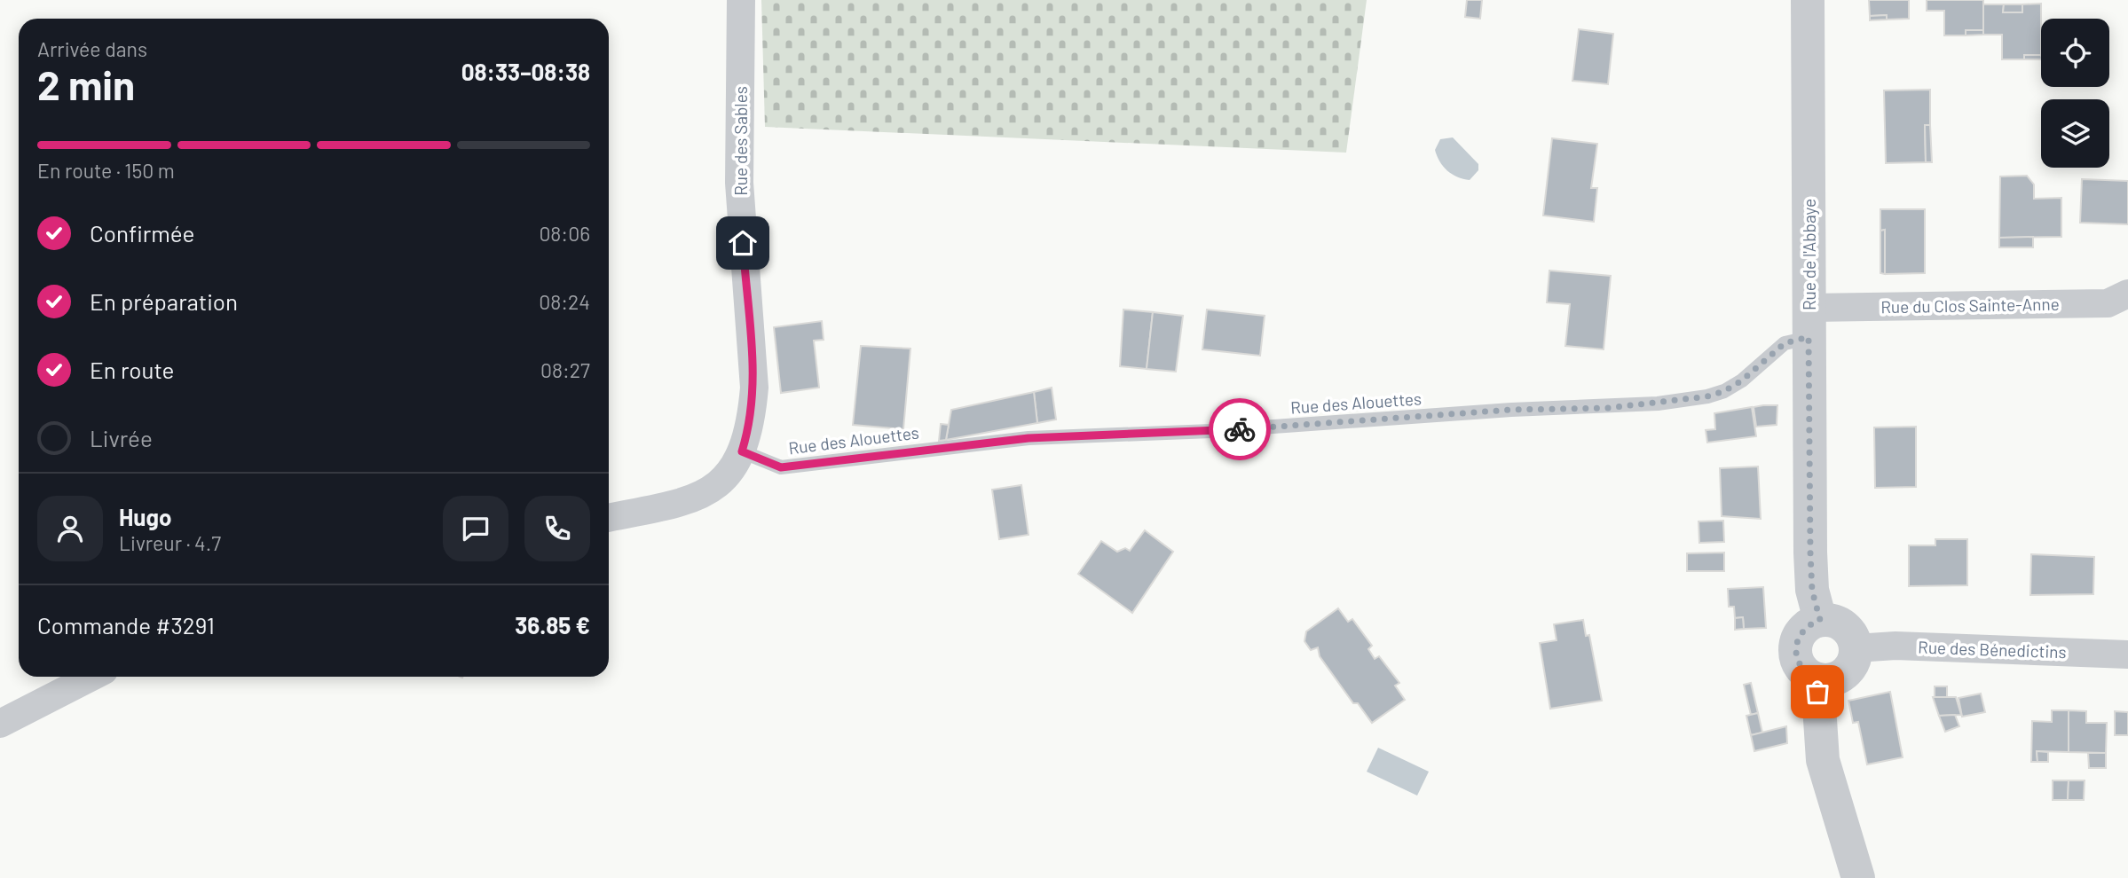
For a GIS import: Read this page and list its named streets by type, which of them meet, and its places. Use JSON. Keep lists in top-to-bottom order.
{
  "streets": {
    "street": [
      "Rue des Sables",
      "Rue de l'Abbaye",
      "Rue du Clos Sainte-Anne",
      "Rue des Bénedictins"
    ],
    "lane": ["Rue des Alouettes"]
  },
  "crossings": [
    ["Rue des Sables", "Rue des Alouettes"],
    ["Rue de l'Abbaye", "Rue du Clos Sainte-Anne"],
    ["Rue de l'Abbaye", "Rue des Alouettes"],
    ["Rue de l'Abbaye", "Rue des Bénedictins"],
    ["Rue du Clos Sainte-Anne", "Rue des Alouettes"]
  ],
  "page": {
    "heading": ["2 min", "Arrivée dans", "08:33–08:38"],
    "panel": [
      "Hugo",
      "Livreur · 4.7",
      "Commande #3291",
      "36.85 €"
    ],
    "bar": "En route · 150 m",
    "list": [
      ["Confirmée", "08:06"],
      ["En préparation", "08:24"],
      ["En route", "08:27"],
      "Livrée"
    ]
  }
}
